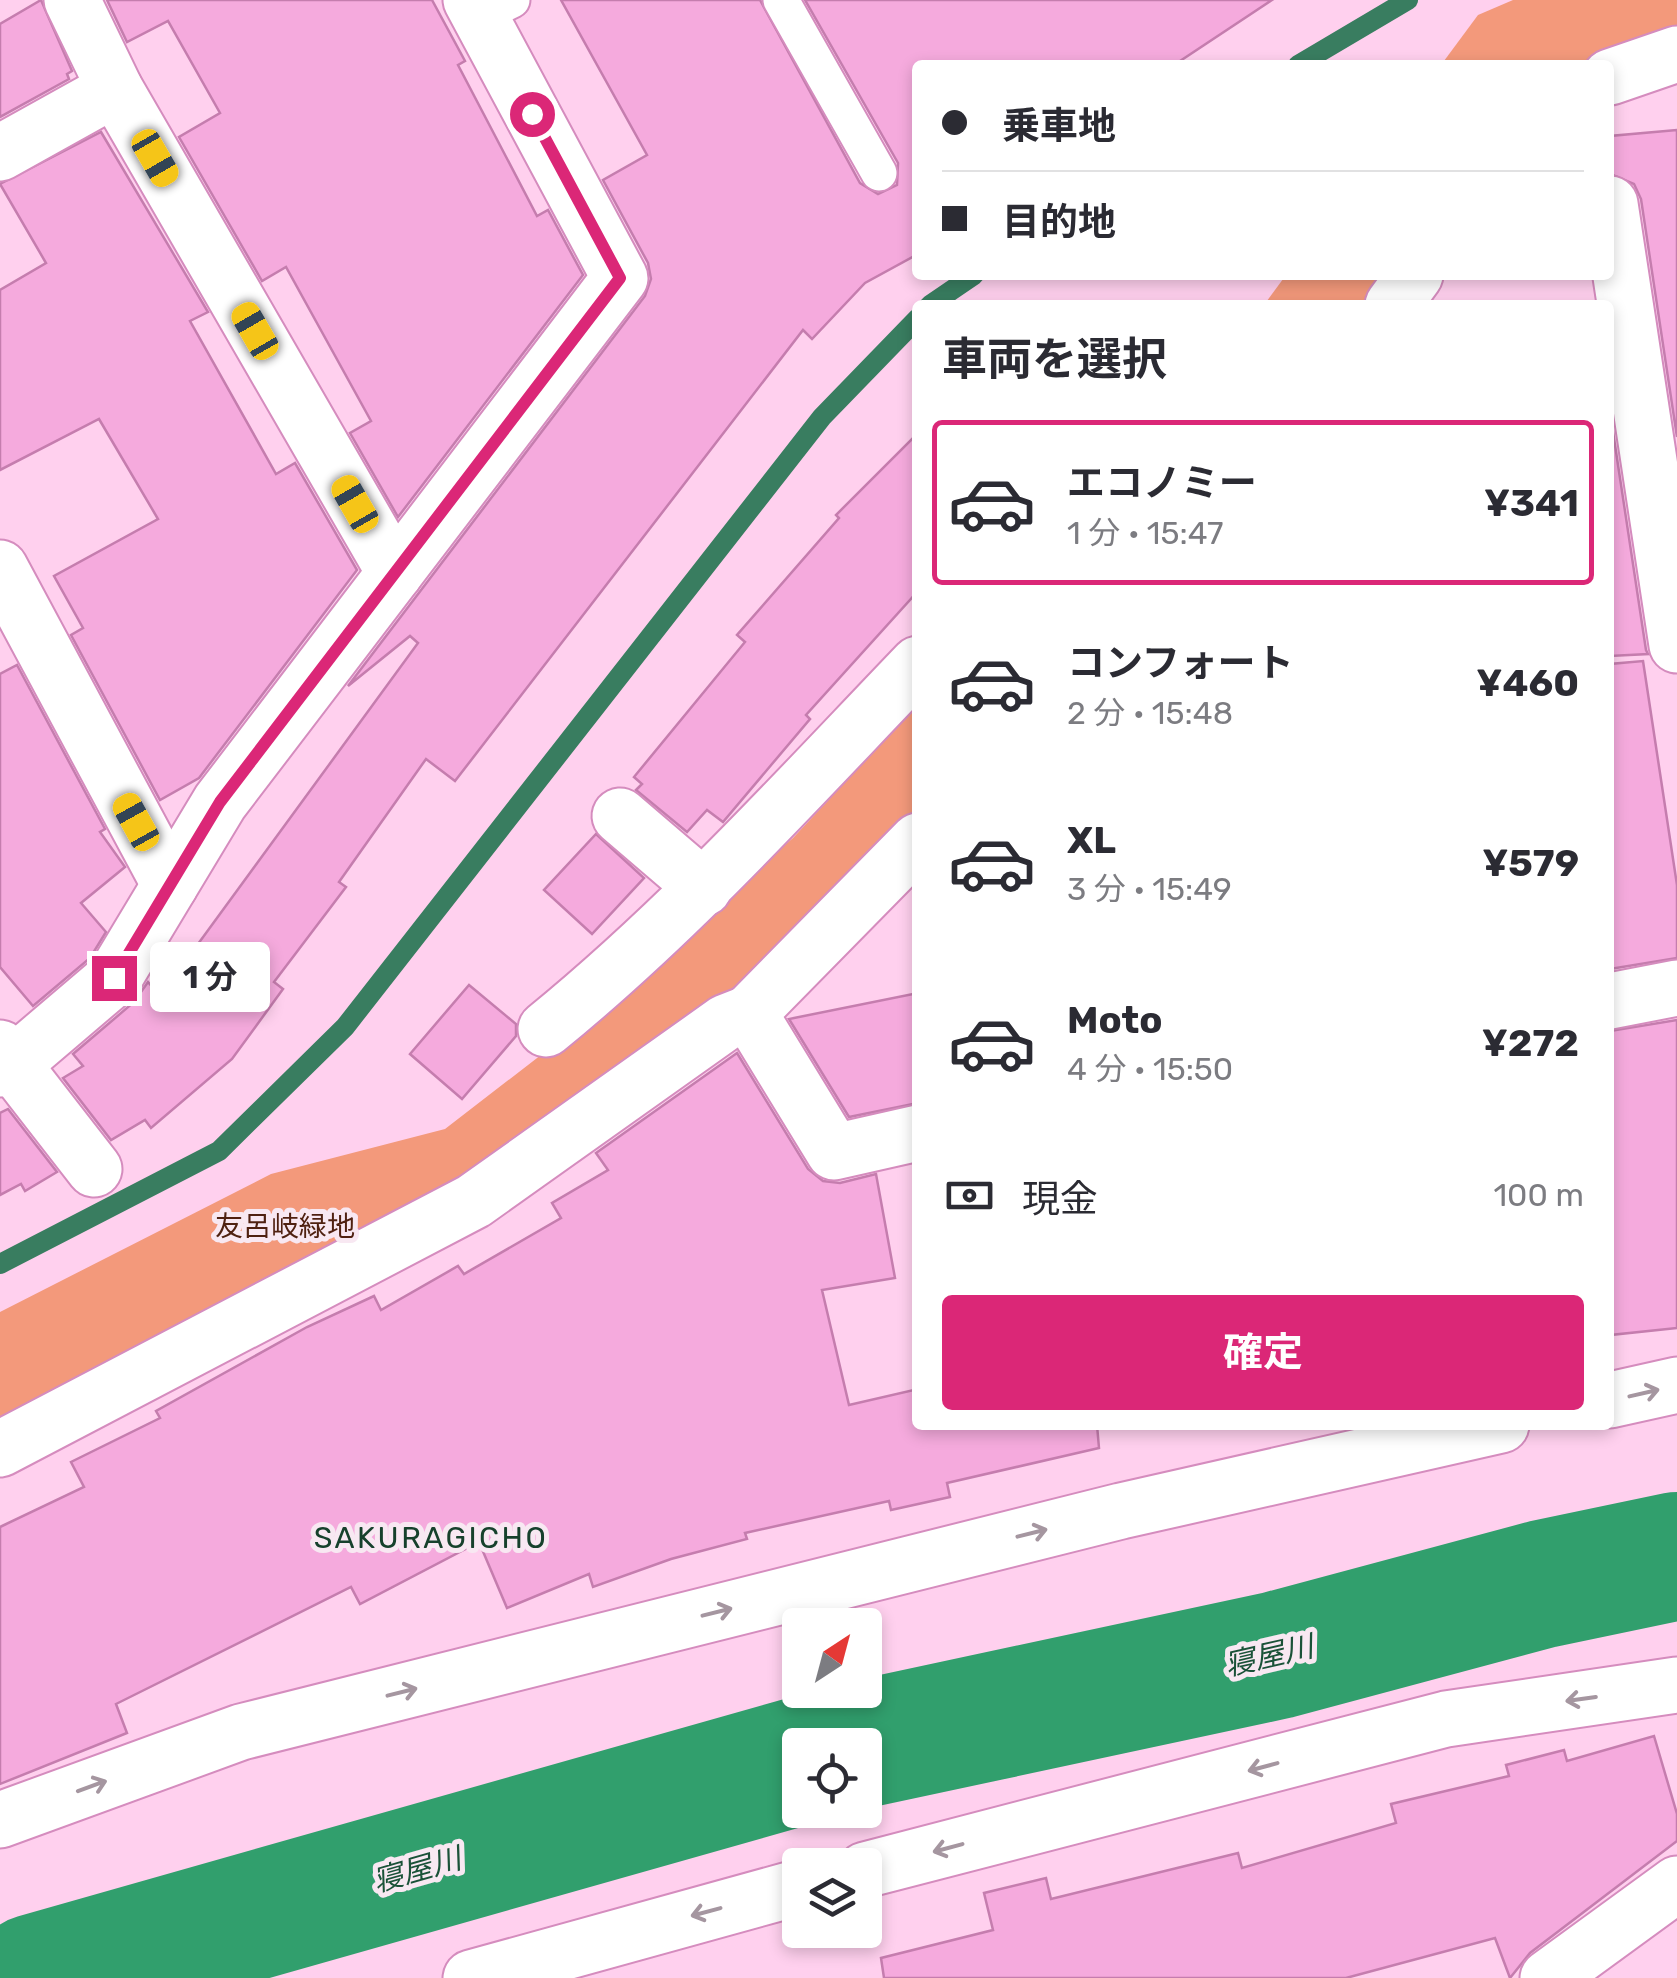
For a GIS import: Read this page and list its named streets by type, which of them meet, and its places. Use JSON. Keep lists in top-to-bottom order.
{
  "districts": ["SAKURAGICHO"],
  "water": ["寝屋川"],
  "parks": ["友呂岐緑地"],
  "north": "top right",
  "page": {
    "banner": ["乗車地", "目的地"],
    "heading": "車両を選択",
    "list": [
      {
        "name": "エコノミー",
        "note": "1 分 · 15:47",
        "value": "¥341"
      },
      {
        "name": "コンフォート",
        "note": "2 分 · 15:48",
        "value": "¥460"
      },
      {
        "name": "XL",
        "note": "3 分 · 15:49",
        "value": "¥579"
      },
      {
        "name": "Moto",
        "note": "4 分 · 15:50",
        "value": "¥272"
      }
    ],
    "bubble": "1 分",
    "pay": ["現金", "100 m"],
    "buttons": "確定"
  }
}
